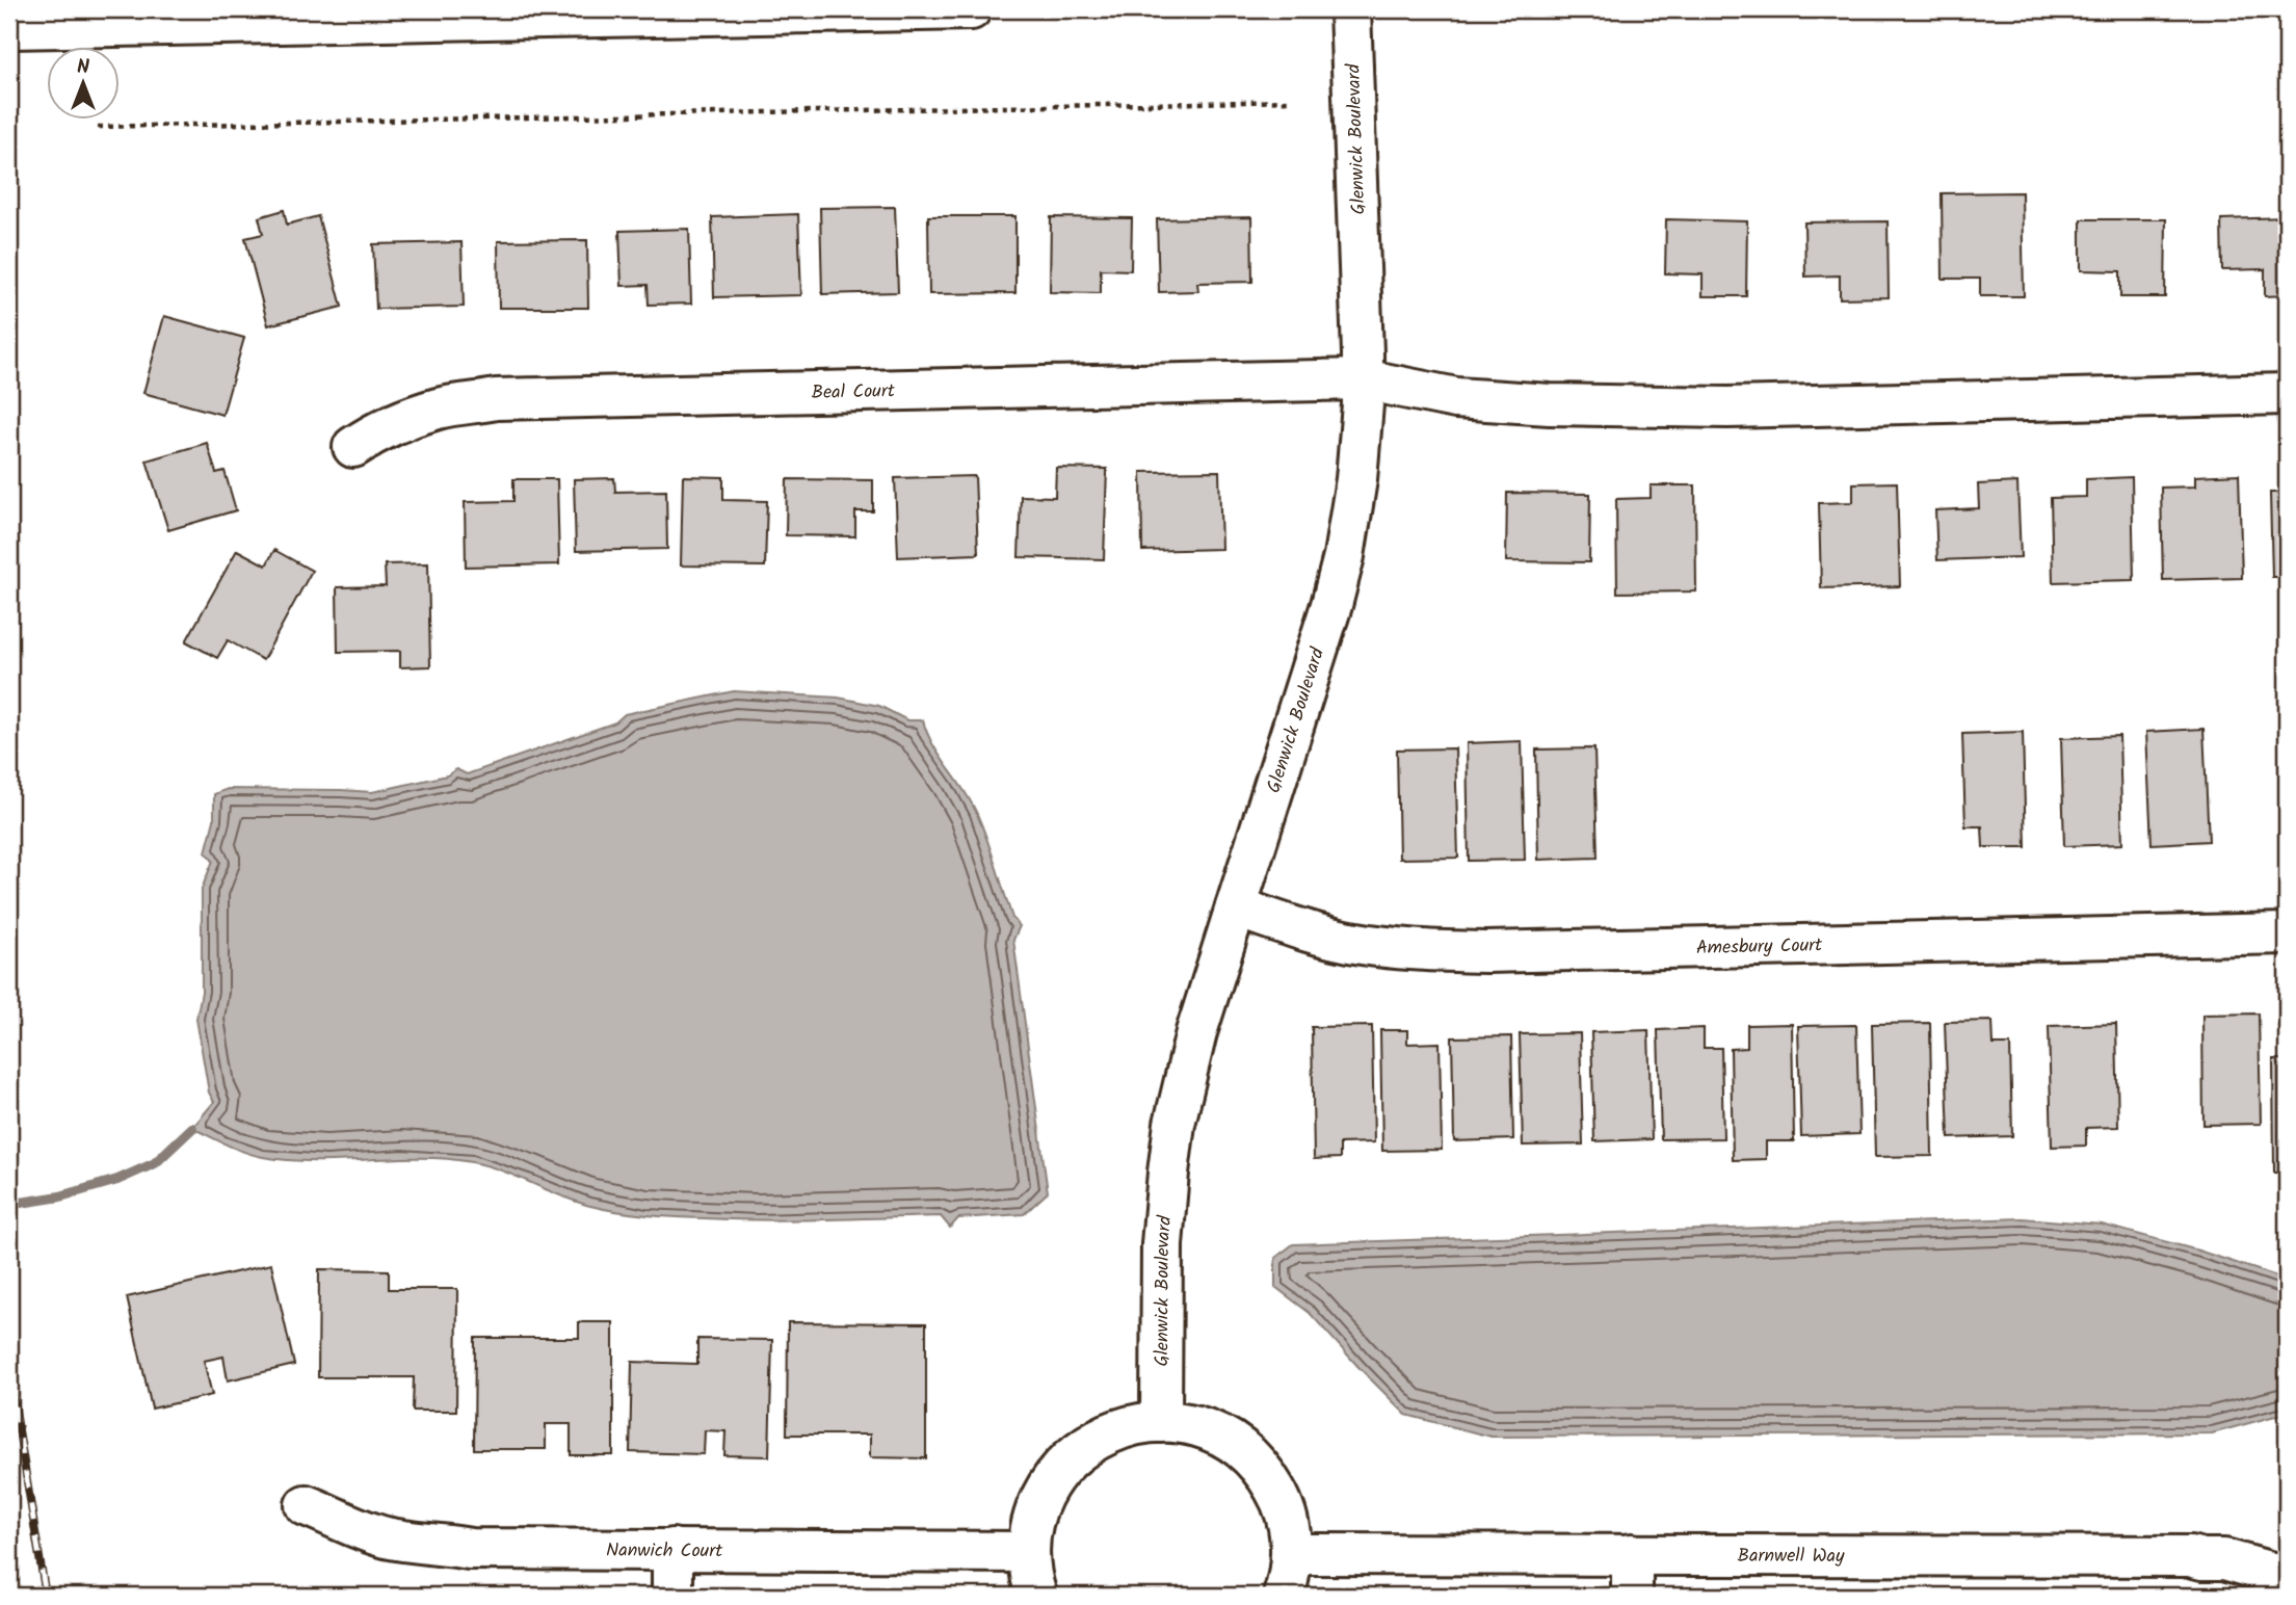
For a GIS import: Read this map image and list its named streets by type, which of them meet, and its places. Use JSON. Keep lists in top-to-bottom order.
{
  "streets": {
    "street": [
      "Glenwick Boulevard",
      "Beal Court",
      "Amesbury Court",
      "Nanwich Court",
      "Barnwell Way"
    ]
  },
  "crossings": [
    ["Glenwick Boulevard", "Beal Court"],
    ["Glenwick Boulevard", "Amesbury Court"]
  ],
  "north": "top"
}
